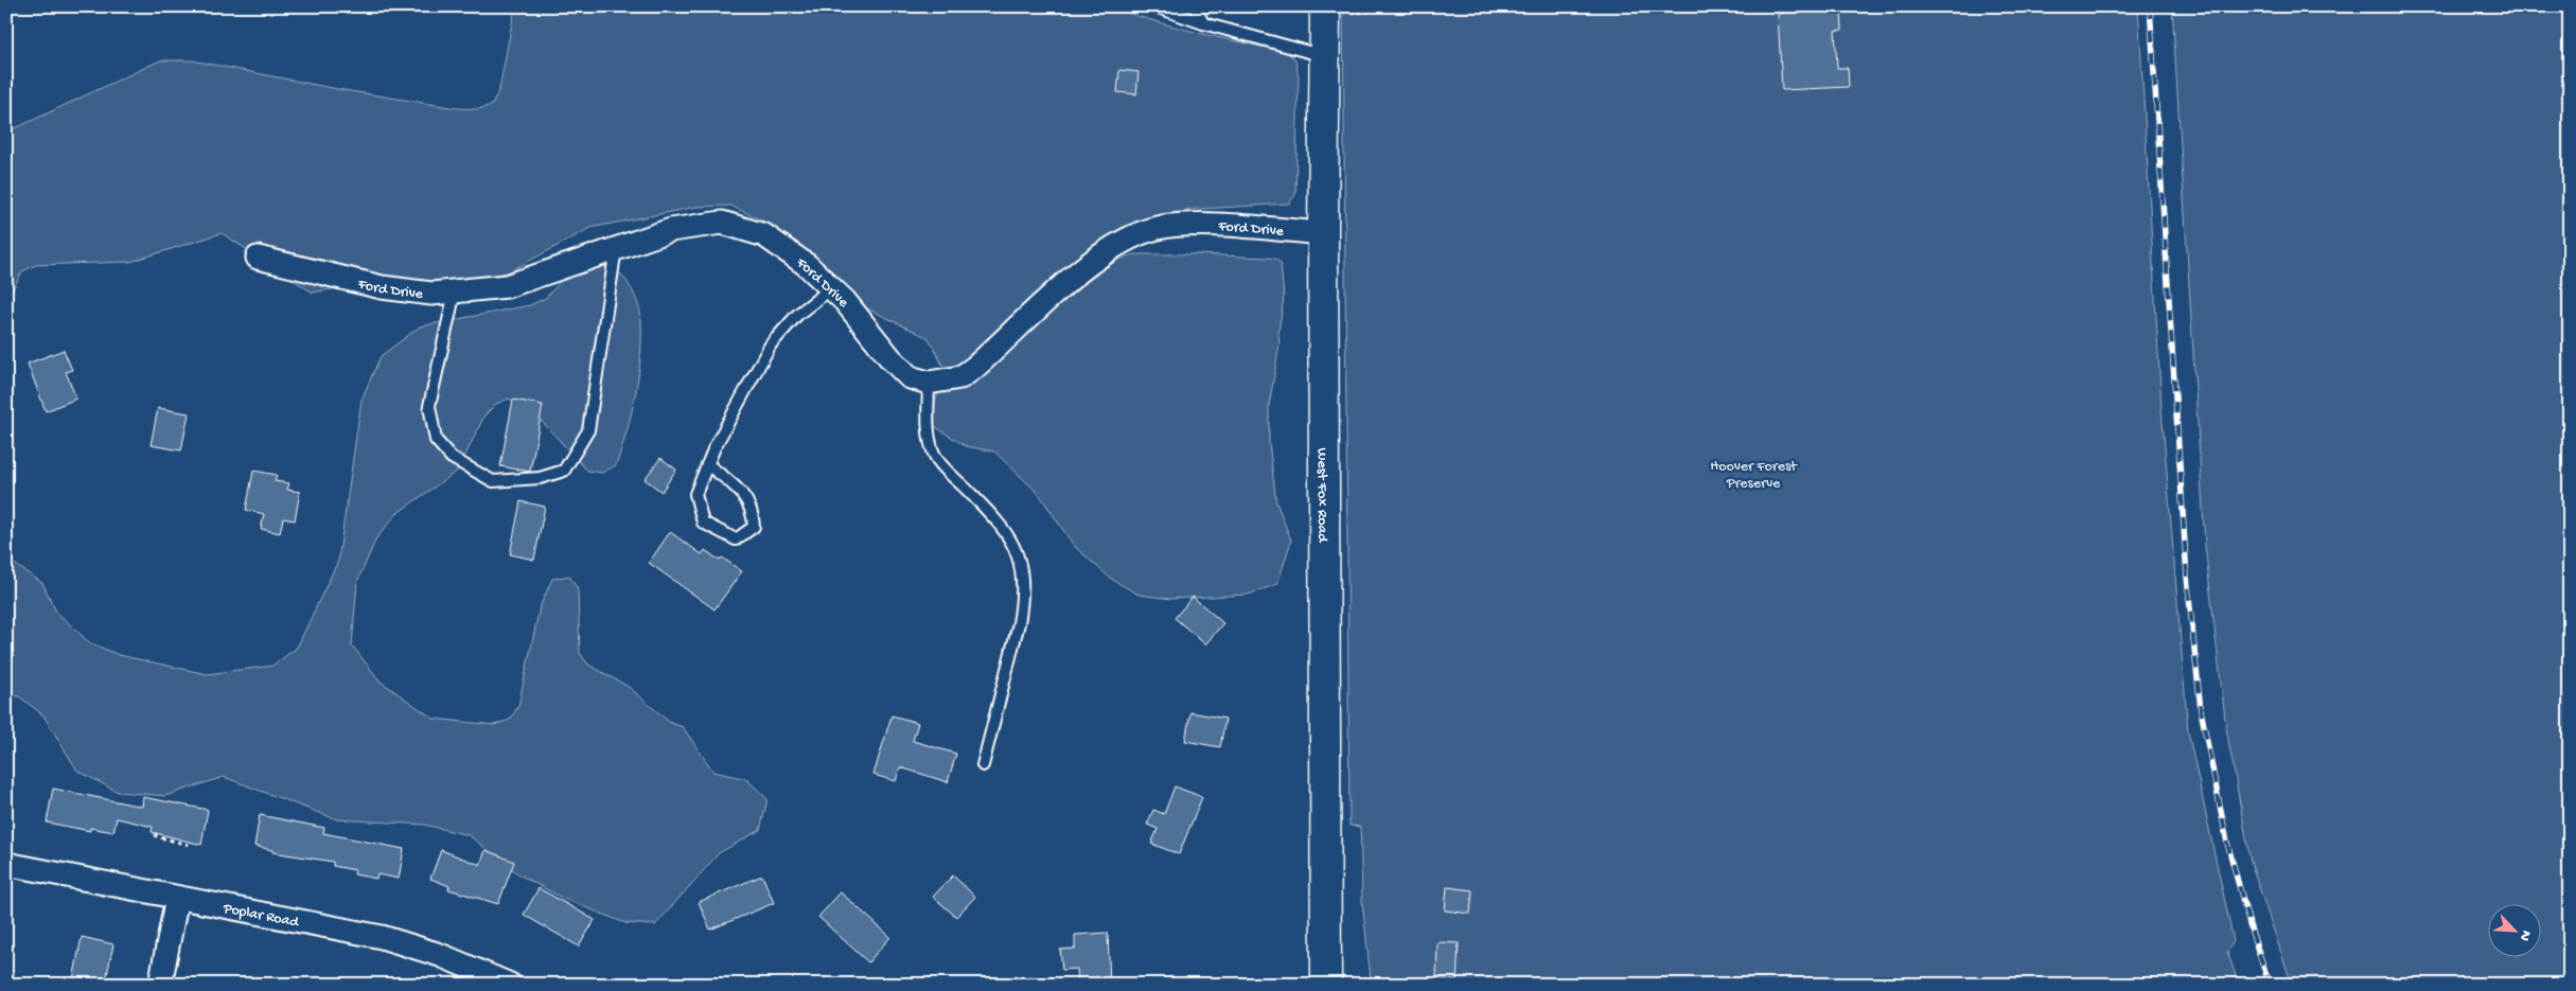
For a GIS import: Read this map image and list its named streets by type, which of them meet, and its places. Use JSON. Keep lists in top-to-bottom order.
{
  "streets": {
    "street": ["Ford Drive", "West Fox Road", "Poplar Road"]
  },
  "crossings": [
    ["Ford Drive", "West Fox Road"]
  ],
  "parks": ["Hoover Forest Preserve"],
  "north": "bottom right"
}
